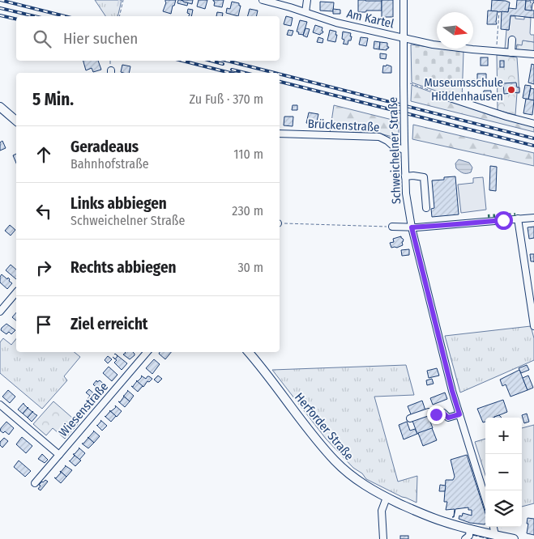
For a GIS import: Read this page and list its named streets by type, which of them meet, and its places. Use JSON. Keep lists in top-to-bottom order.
{
  "streets": {
    "main road": ["Herforder Straße"],
    "street": [
      "Am Kartel",
      "Brückenstraße",
      "Schweichelner Straße",
      "Wiesenstraße"
    ]
  },
  "crossings": [
    ["Am Kartel", "Schweichelner Straße"],
    ["Brückenstraße", "Schweichelner Straße"]
  ],
  "places": ["Museumsschule Hiddenhausen"],
  "north": "right",
  "page": {
    "search": "Hier suchen",
    "heading": ["5 Min.", "Zu Fuß · 370 m"],
    "list": [
      ["Geradeaus", "Bahnhofstraße", "110 m"],
      ["Links abbiegen", "Schweichelner Straße", "230 m"],
      ["Rechts abbiegen", "30 m"],
      "Ziel erreicht"
    ],
    "map_buttons": ["+", "−"]
  }
}
